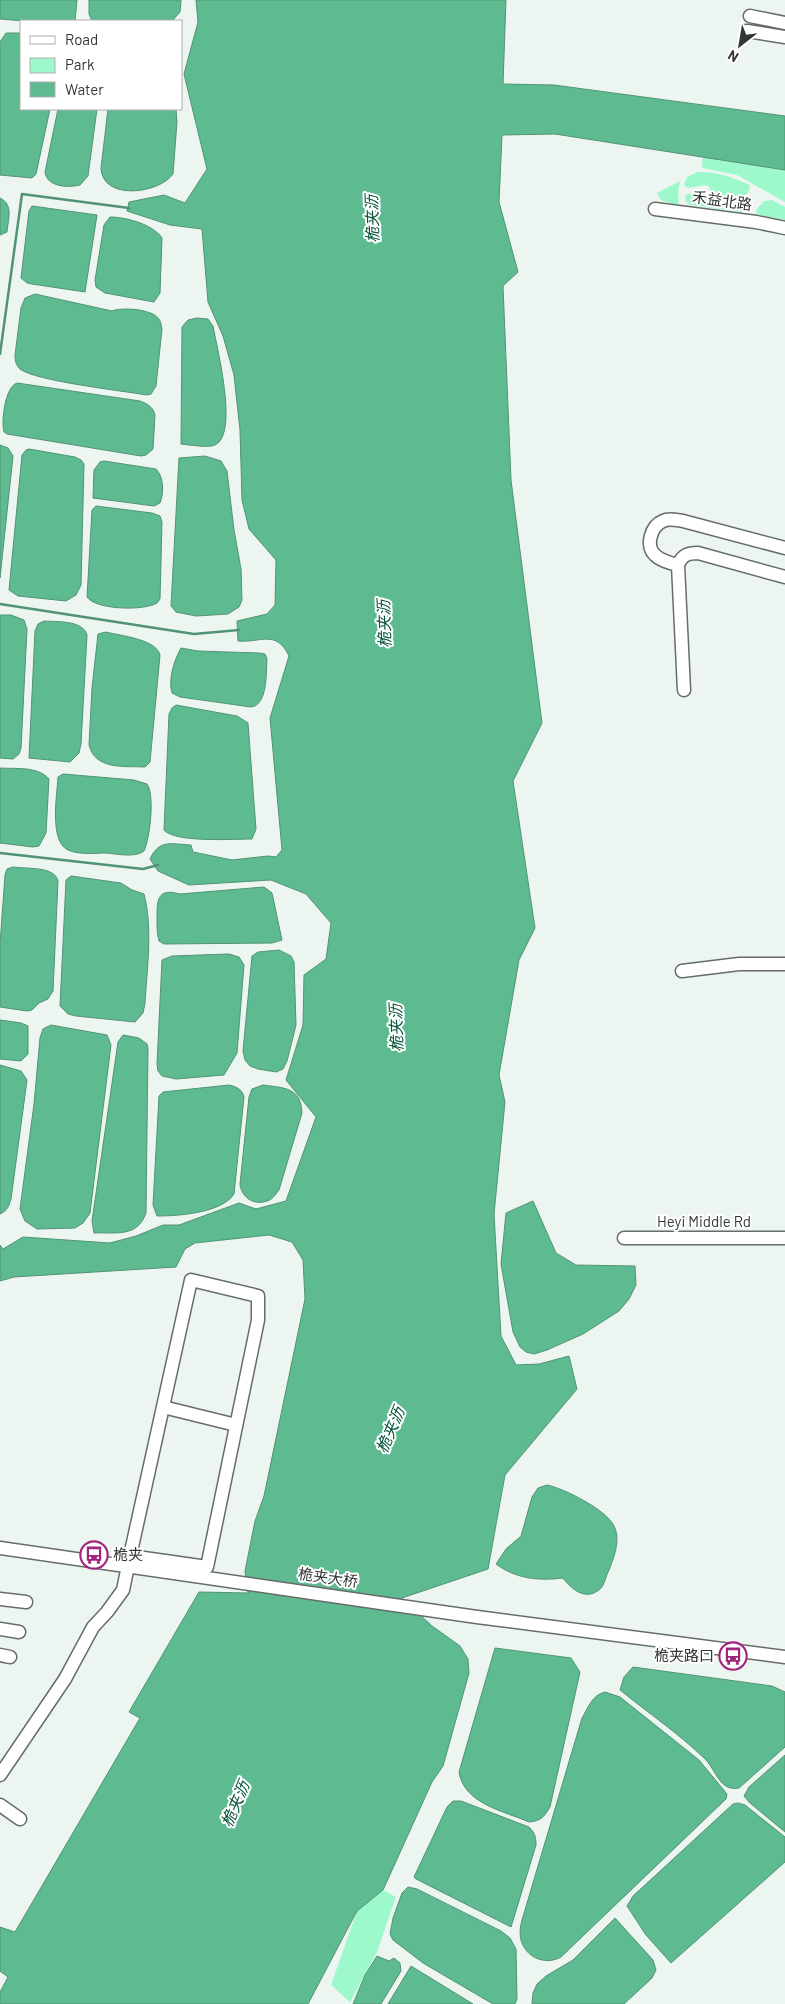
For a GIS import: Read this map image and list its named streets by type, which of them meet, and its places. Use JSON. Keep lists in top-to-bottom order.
{
  "streets": {
    "street": ["禾益北路", "Heyi Middle Rd", "桅夹大桥"]
  },
  "water": ["桅夹沥"],
  "places": {
    "bus stop": ["桅夹", "桅夹路口"]
  },
  "legend": ["Road", "Park", "Water"],
  "north": "bottom left"
}
